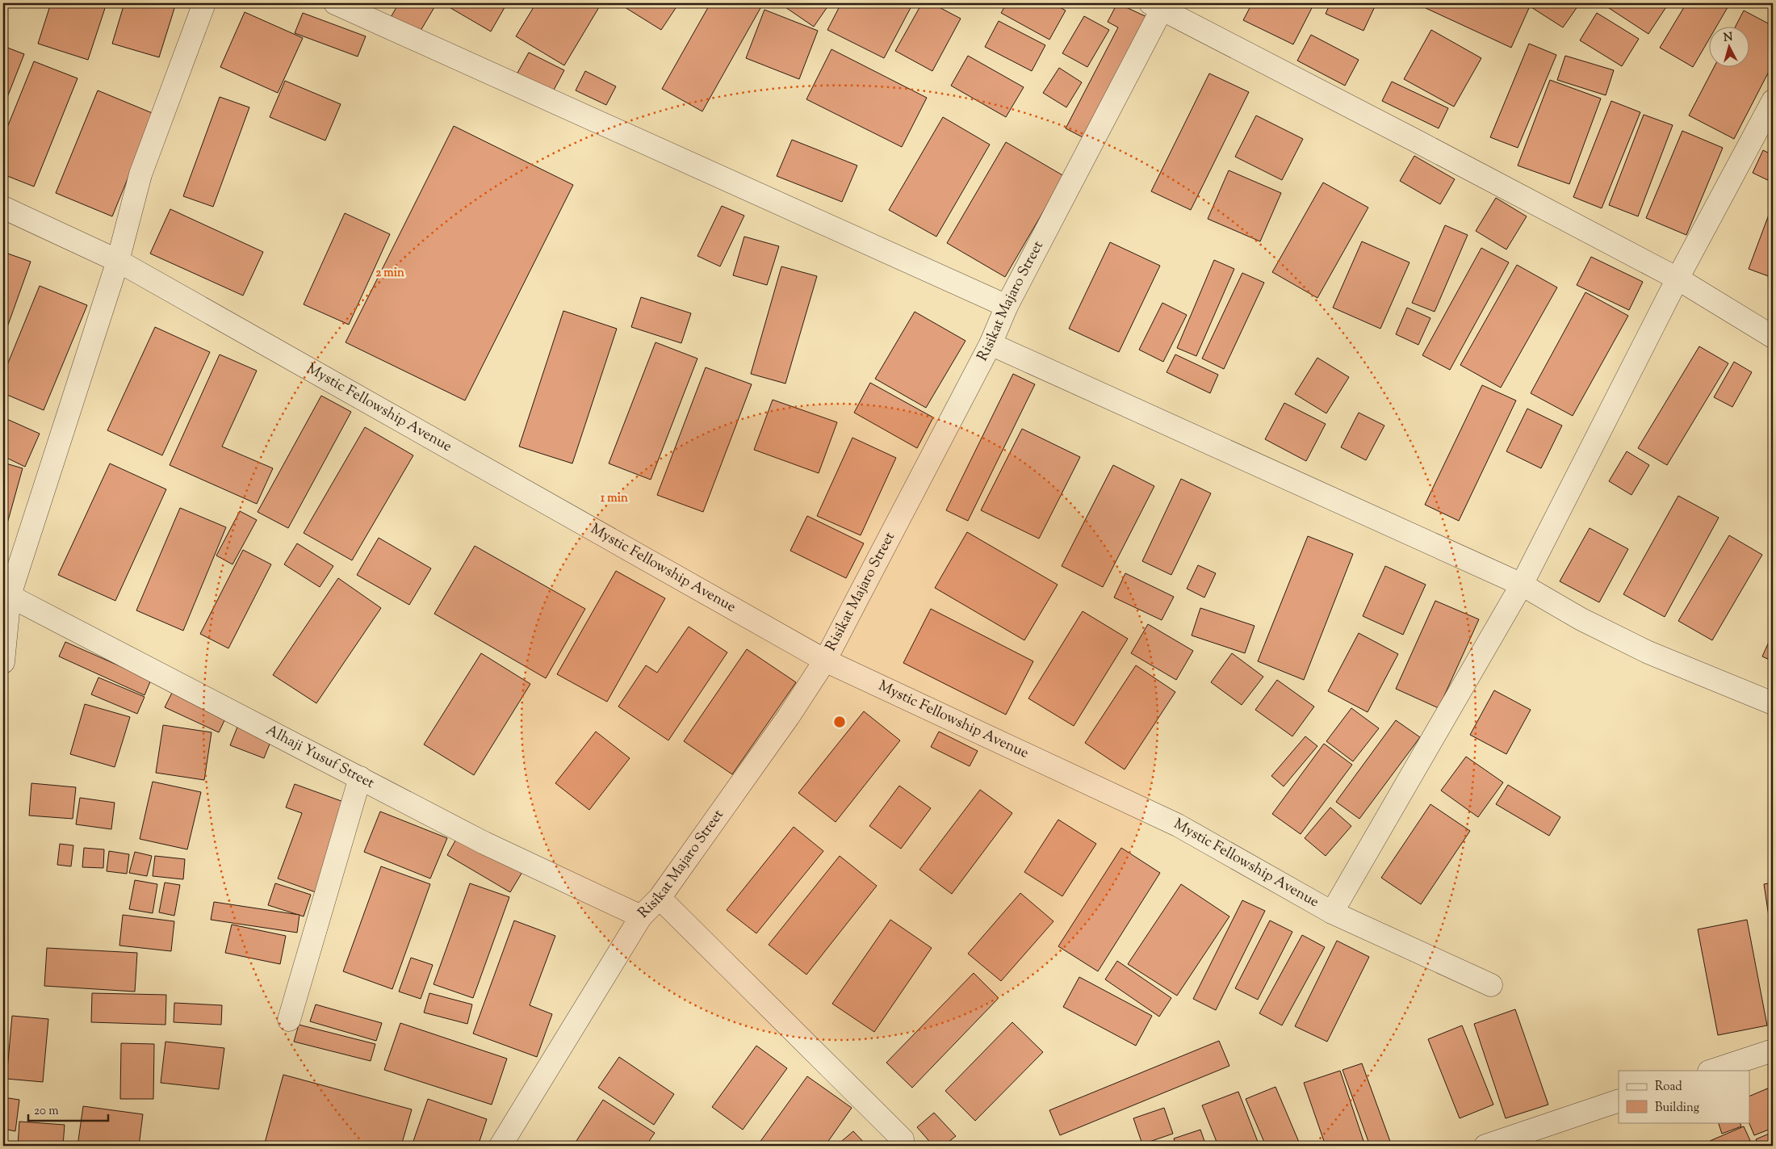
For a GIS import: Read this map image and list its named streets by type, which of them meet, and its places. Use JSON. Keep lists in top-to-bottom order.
{
  "streets": {
    "street": ["Risikat Majaro Street", "Mystic Fellowship Avenue", "Alhaji Yusuf Street"]
  },
  "crossings": [
    ["Risikat Majaro Street", "Mystic Fellowship Avenue"],
    ["Risikat Majaro Street", "Alhaji Yusuf Street"]
  ],
  "legend": ["Road", "Building"],
  "scale_bar": "20 m",
  "north": "top",
  "rings": ["2 min", "1 min"]
}
